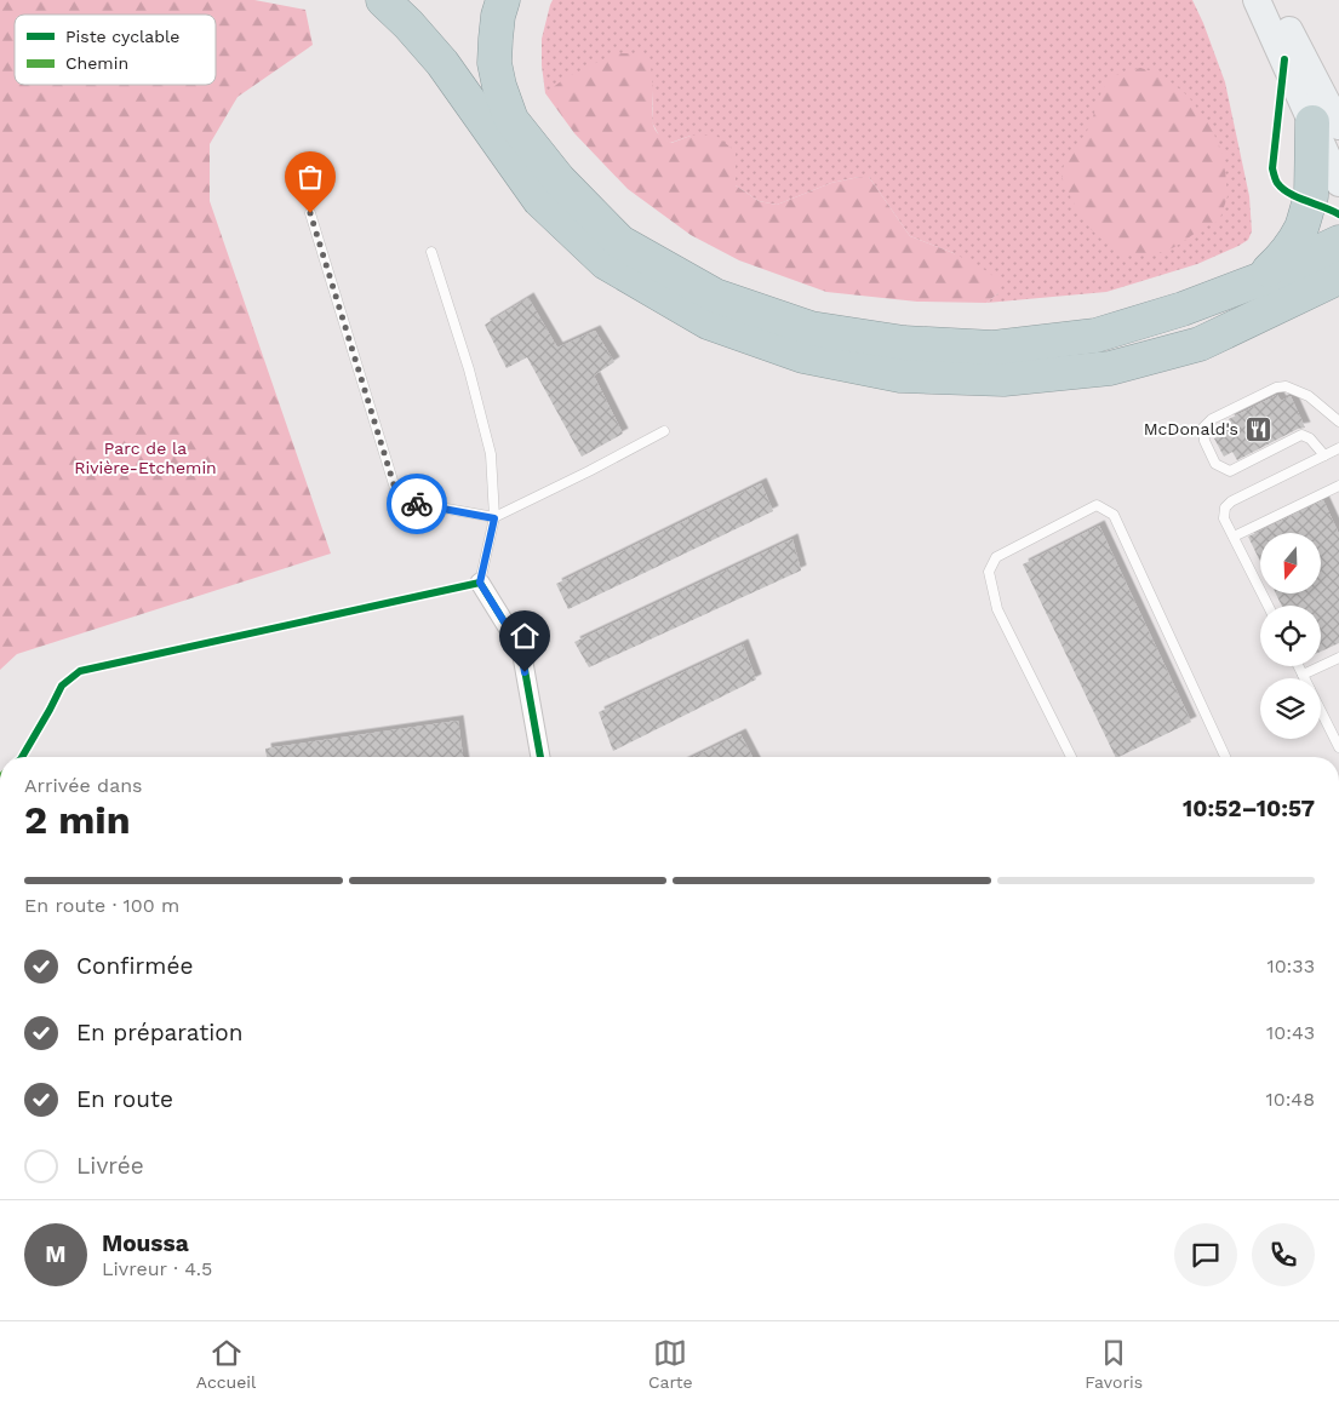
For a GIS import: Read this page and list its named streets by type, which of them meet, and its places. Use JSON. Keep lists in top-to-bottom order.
{
  "parks": ["Parc de la Rivière-Etchemin"],
  "places": {
    "restaurant": ["McDonald's"]
  },
  "legend": ["Piste cyclable", "Chemin"],
  "north": "bottom",
  "page": {
    "heading": ["2 min", "Arrivée dans", "10:52–10:57"],
    "panel": ["Moussa", "Livreur · 4.5"],
    "bar": "En route · 100 m",
    "list": [
      ["Confirmée", "10:33"],
      ["En préparation", "10:43"],
      ["En route", "10:48"],
      "Livrée"
    ],
    "round": "M",
    "tabs": ["Accueil", "Carte", "Favoris"]
  }
}
